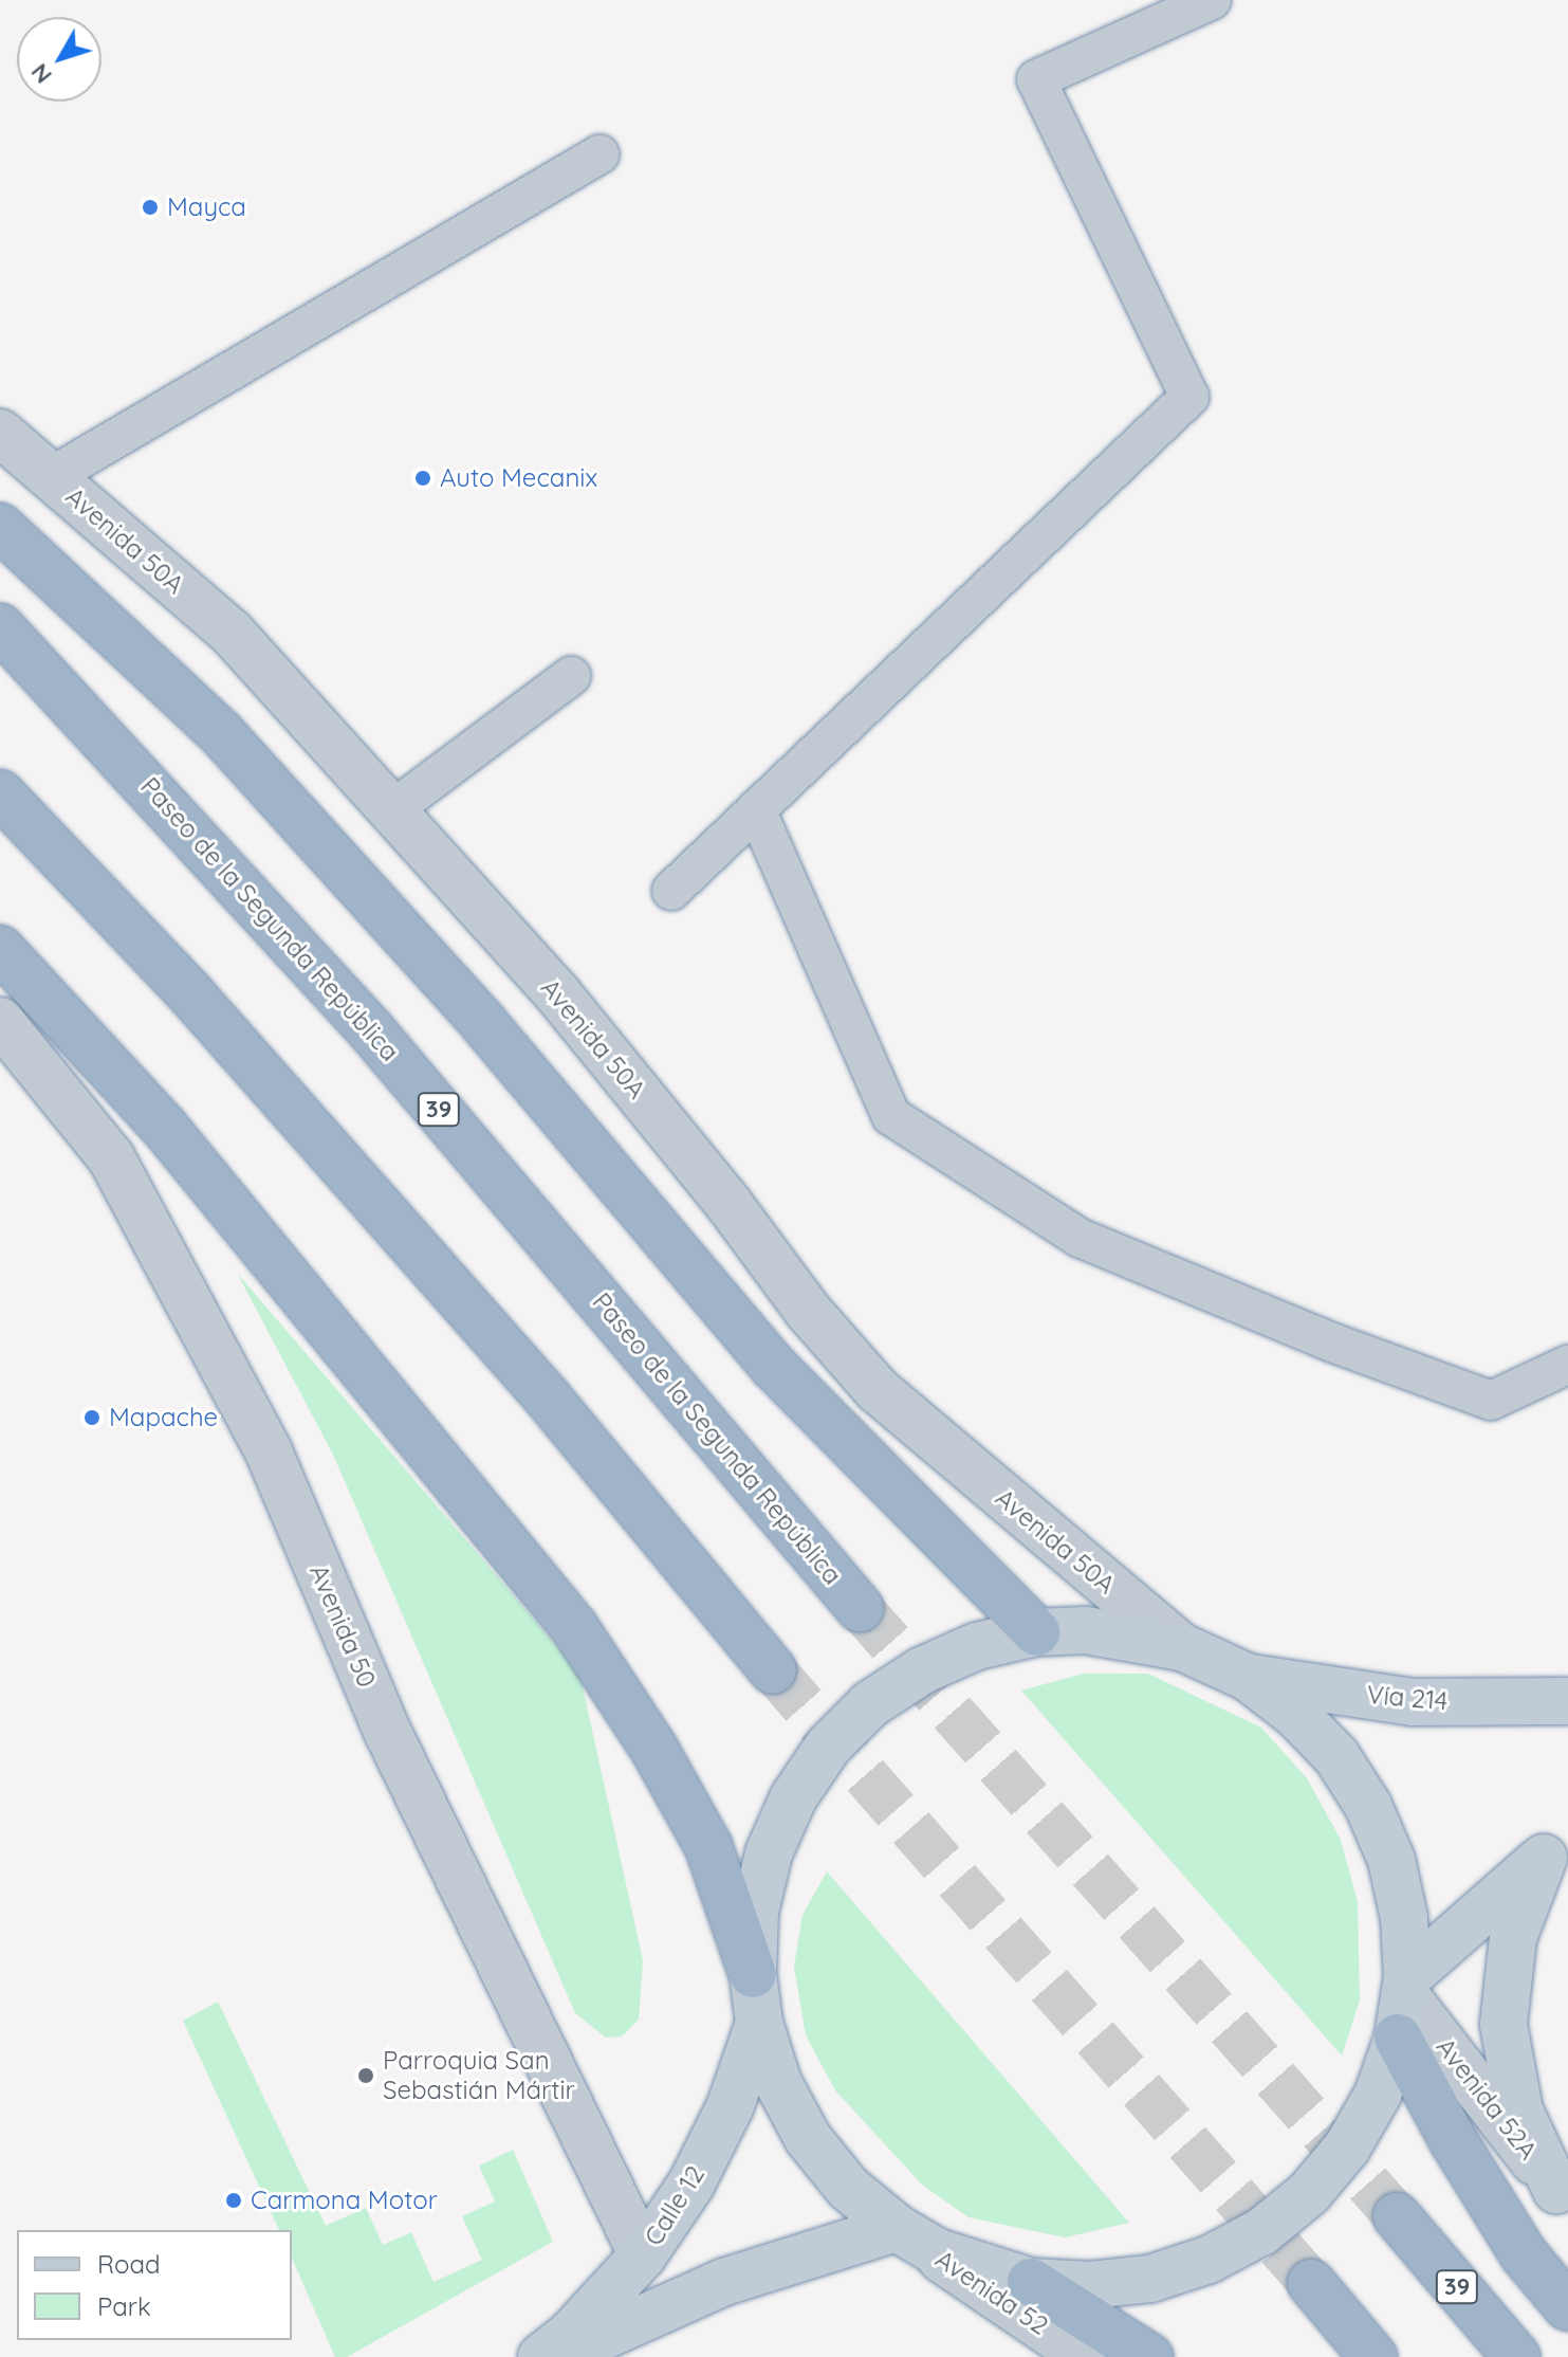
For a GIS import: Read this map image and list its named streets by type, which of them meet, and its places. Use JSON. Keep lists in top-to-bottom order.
{
  "streets": {
    "highway": ["Paseo de la Segunda República", "39"],
    "main road": ["Vía 214", "Calle 12"],
    "street": [
      "Avenida 50A",
      "Avenida 50",
      "Avenida 52A",
      "Avenida 52"
    ]
  },
  "crossings": [
    ["Avenida 50", "Calle 12"]
  ],
  "places": [
    "Mayca",
    "Auto Mecanix",
    "Mapache",
    "Parroquia San Sebastián Mártir",
    "Carmona Motor"
  ],
  "legend": ["Road", "Park"],
  "north": "bottom left"
}
